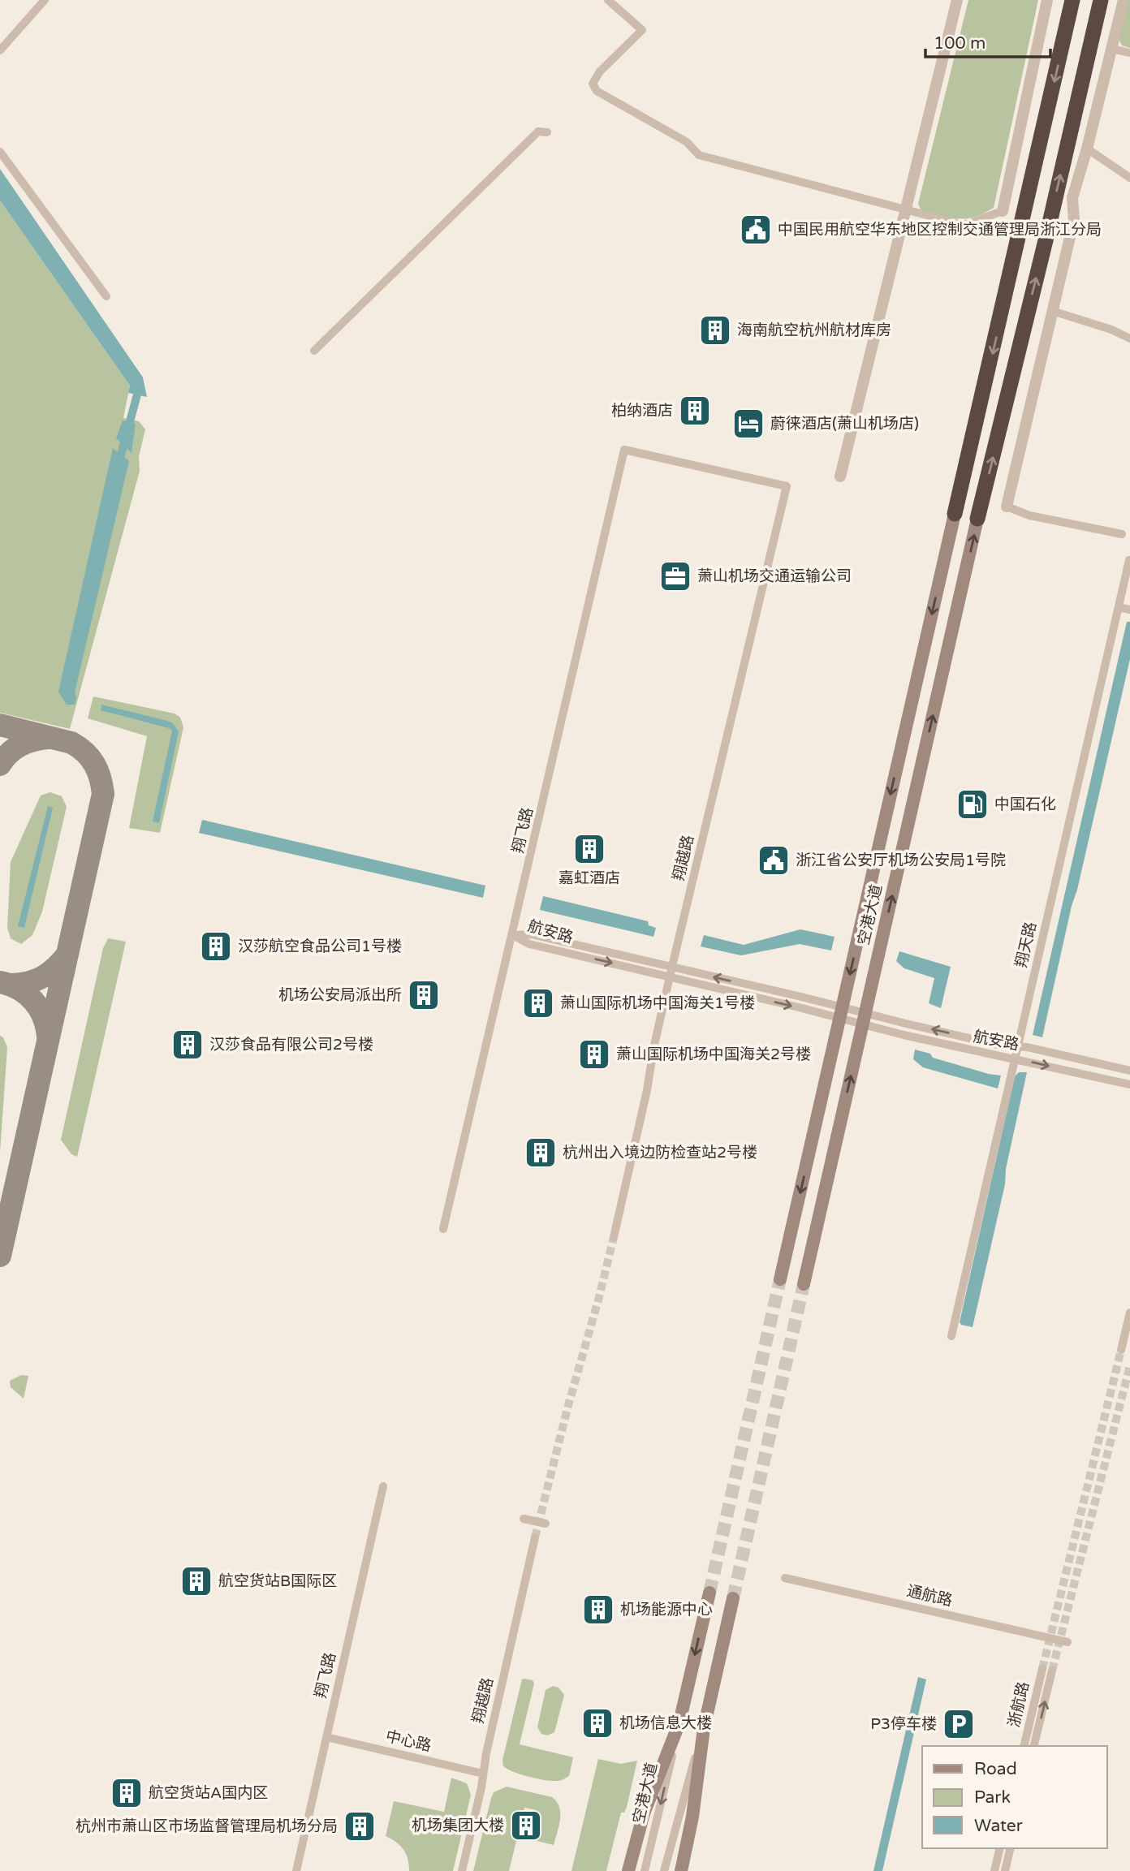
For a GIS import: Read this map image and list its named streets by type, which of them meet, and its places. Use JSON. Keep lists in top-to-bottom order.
{
  "streets": {
    "main road": ["空港大道"],
    "street": [
      "翔飞路",
      "翔越路",
      "航安路",
      "翔天路",
      "通航路",
      "浙航路",
      "中心路"
    ]
  },
  "crossings": [
    ["翔飞路", "翔越路"],
    ["翔飞路", "航安路"],
    ["翔飞路", "中心路"],
    ["翔越路", "航安路"],
    ["翔越路", "中心路"],
    ["空港大道", "航安路"],
    ["航安路", "翔天路"]
  ],
  "places": {
    "public building": ["中国民用航空华东地区控制交通管理局浙江分局", "浙江省公安厅机场公安局1号院"],
    "building": [
      "海南航空杭州航材库房",
      "柏纳酒店",
      "嘉虹酒店",
      "汉莎航空食品公司1号楼",
      "机场公安局派出所",
      "萧山国际机场中国海关1号楼",
      "汉莎食品有限公司2号楼",
      "萧山国际机场中国海关2号楼",
      "杭州出入境边防检查站2号楼",
      "航空货站B国际区",
      "机场能源中心",
      "机场信息大楼",
      "航空货站A国内区",
      "机场集团大楼",
      "杭州市萧山区市场监督管理局机场分局"
    ],
    "hotel": ["蔚徕酒店(萧山机场店)"],
    "office": ["萧山机场交通运输公司"],
    "fuel station": ["中国石化"],
    "parking": ["P3停车楼"]
  },
  "legend": ["Road", "Park", "Water"],
  "scale_bar": "100 m"
}
